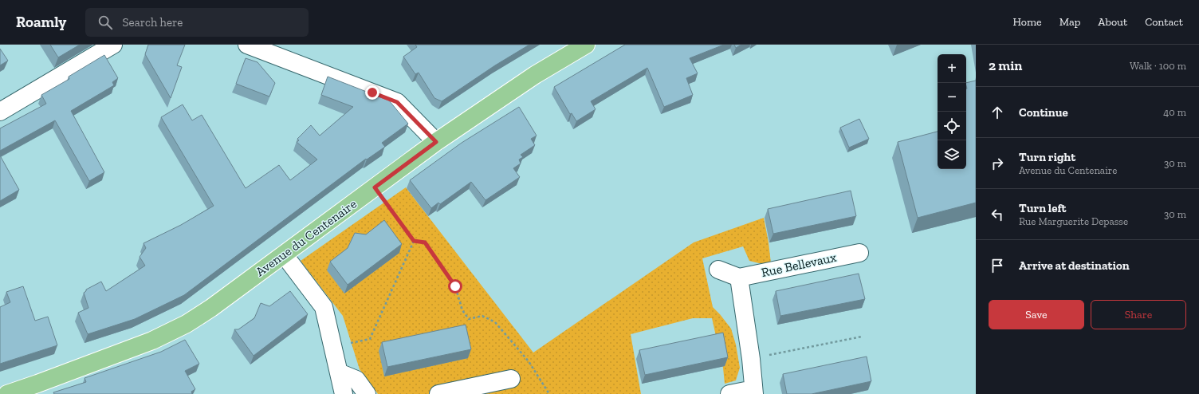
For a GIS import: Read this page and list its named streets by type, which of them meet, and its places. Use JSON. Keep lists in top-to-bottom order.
{
  "streets": {
    "main road": ["Avenue du Centenaire"],
    "street": ["Rue Bellevaux"]
  },
  "page": {
    "header": "Roamly",
    "search": "Search here",
    "nav": [
      "Home",
      "Map",
      "About",
      "Contact"
    ],
    "heading": ["2 min", "Walk · 100 m"],
    "map_buttons": ["+", "−"],
    "list": [
      ["Continue", "40 m"],
      ["Turn right", "Avenue du Centenaire", "30 m"],
      ["Turn left", "Rue Marguerite Depasse", "30 m"],
      "Arrive at destination"
    ],
    "buttons": ["Save", "Share"]
  }
}
